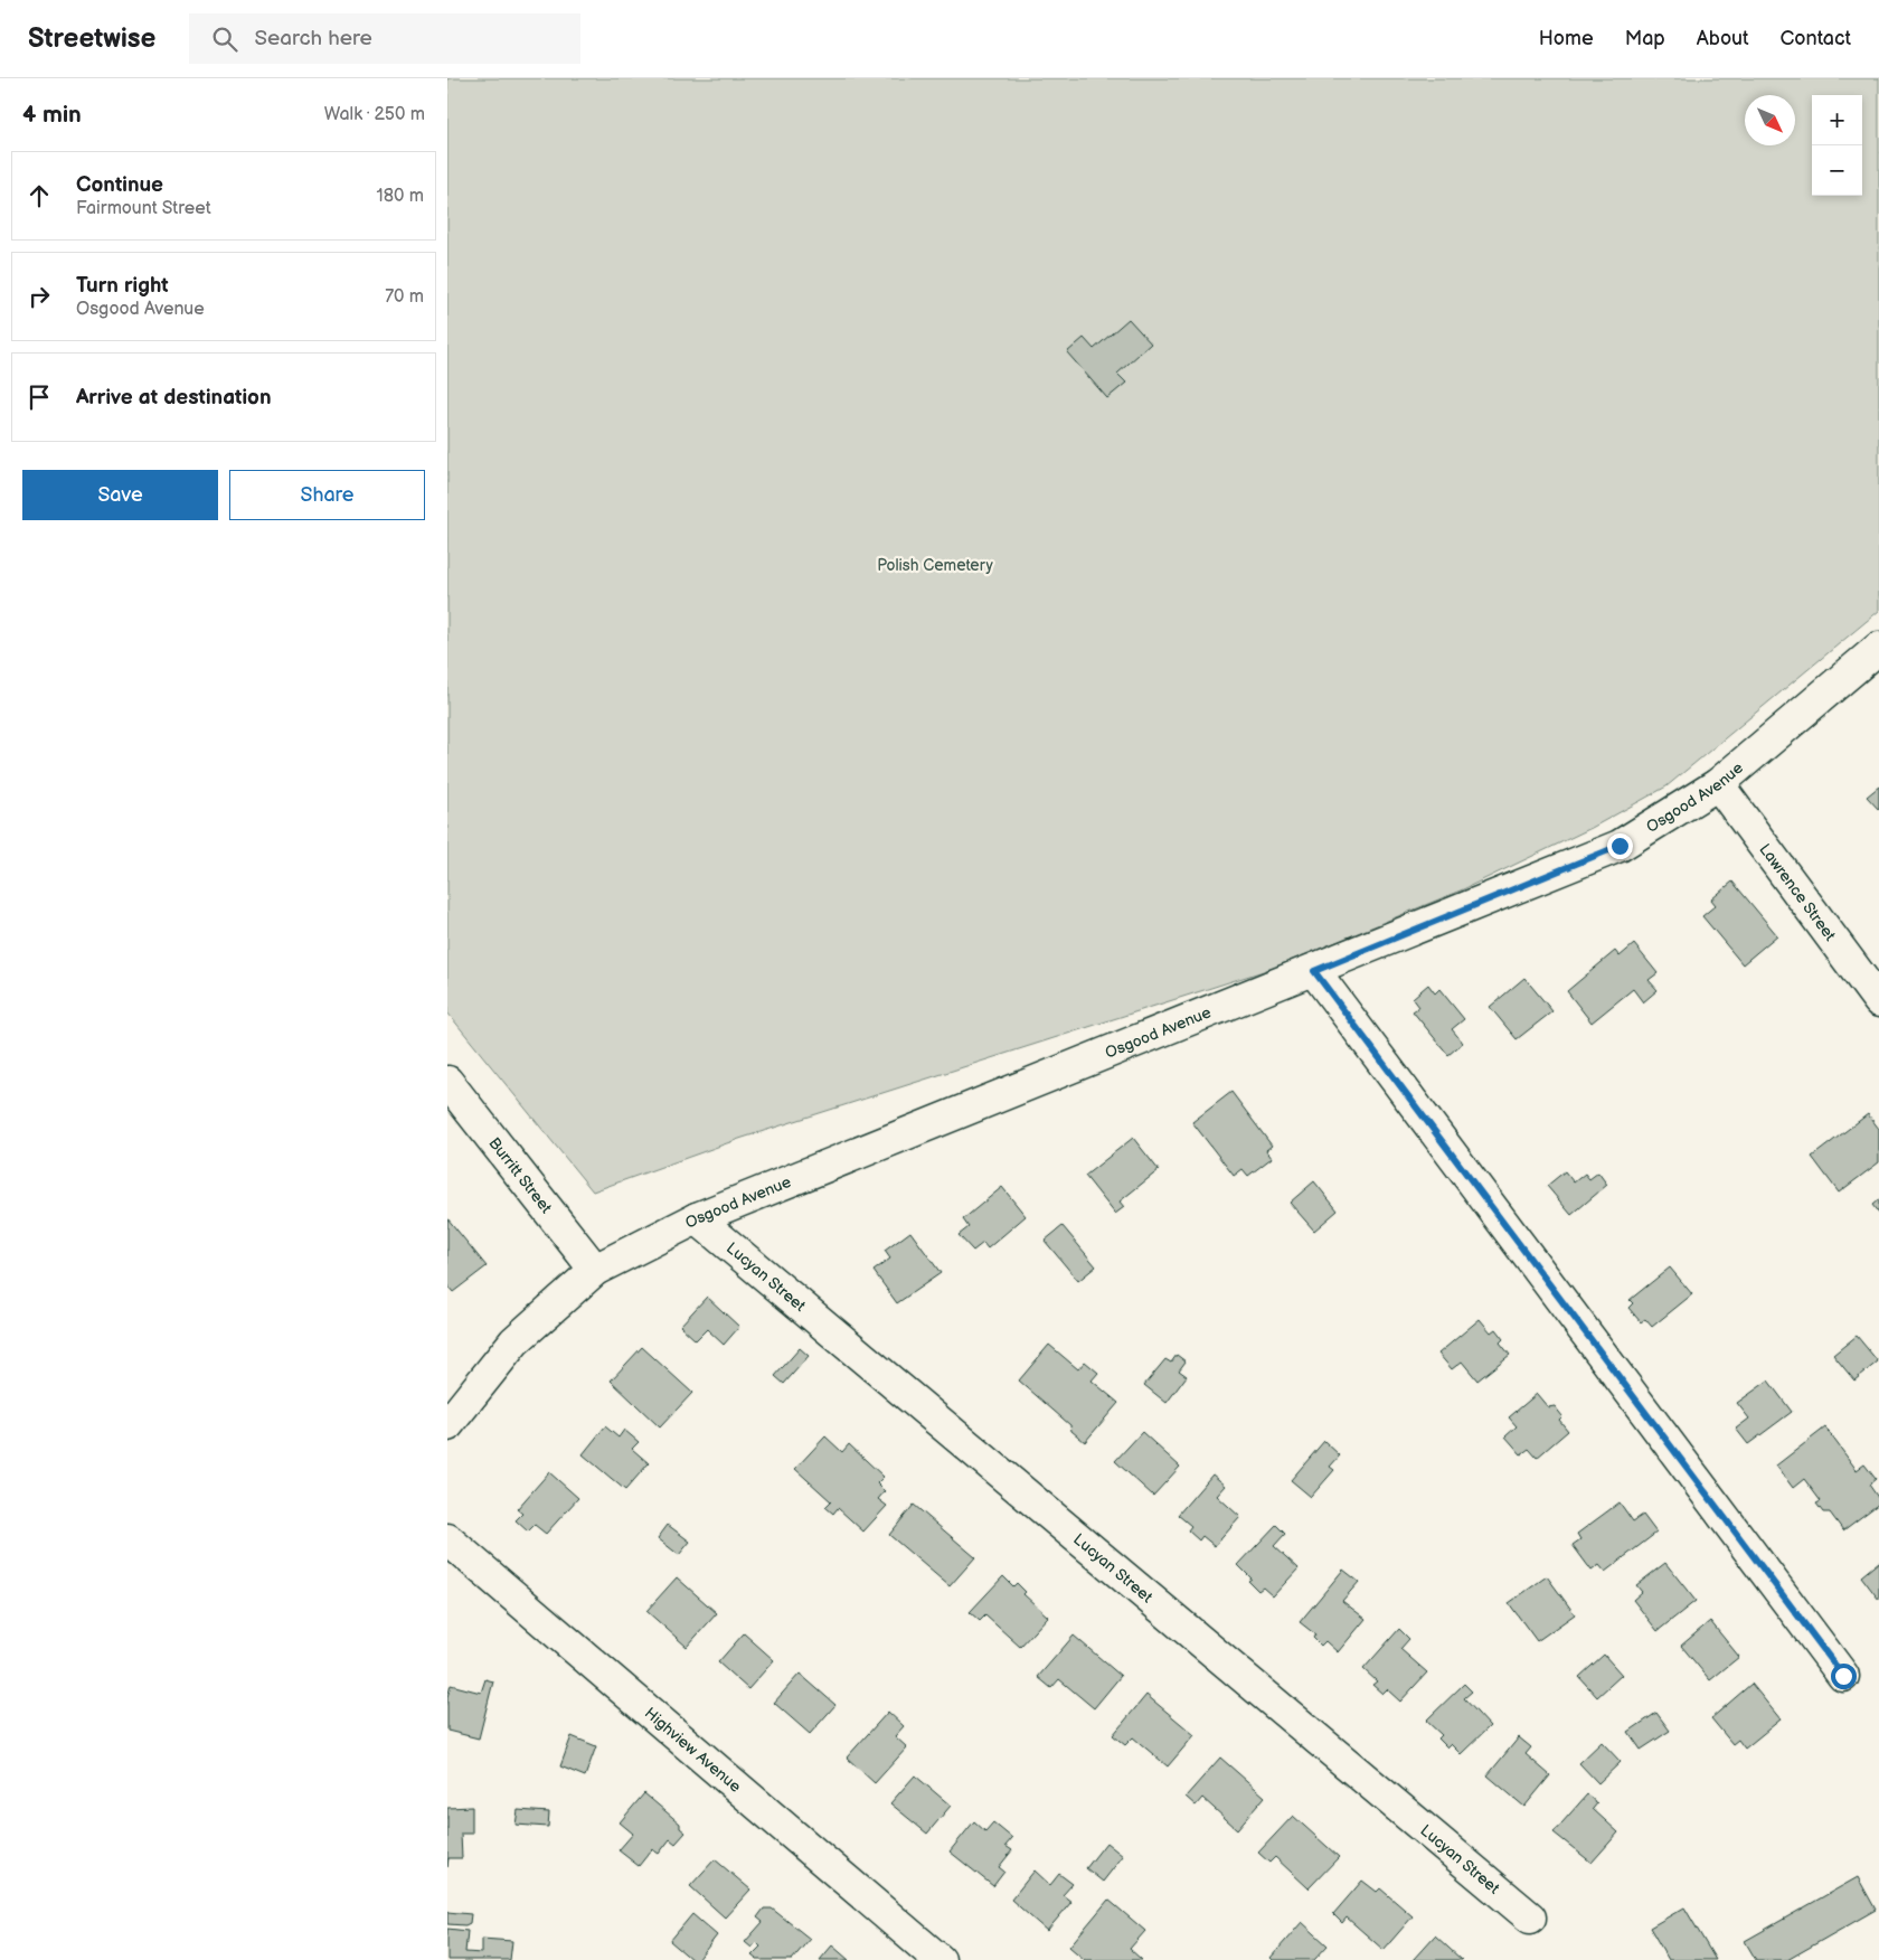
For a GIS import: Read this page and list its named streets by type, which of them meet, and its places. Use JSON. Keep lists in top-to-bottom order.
{
  "streets": {
    "street": [
      "Osgood Avenue",
      "Lawrence Street",
      "Burritt Street",
      "Lucyan Street",
      "Highview Avenue"
    ]
  },
  "crossings": [
    ["Osgood Avenue", "Lawrence Street"],
    ["Osgood Avenue", "Burritt Street"],
    ["Osgood Avenue", "Lucyan Street"]
  ],
  "parks": ["Polish Cemetery"],
  "north": "bottom right",
  "page": {
    "header": "Streetwise",
    "search": "Search here",
    "nav": [
      "Home",
      "Map",
      "About",
      "Contact"
    ],
    "heading": ["4 min", "Walk · 250 m"],
    "map_buttons": ["+", "−"],
    "list": [
      ["Continue", "Fairmount Street", "180 m"],
      ["Turn right", "Osgood Avenue", "70 m"],
      "Arrive at destination"
    ],
    "buttons": ["Save", "Share"]
  }
}
